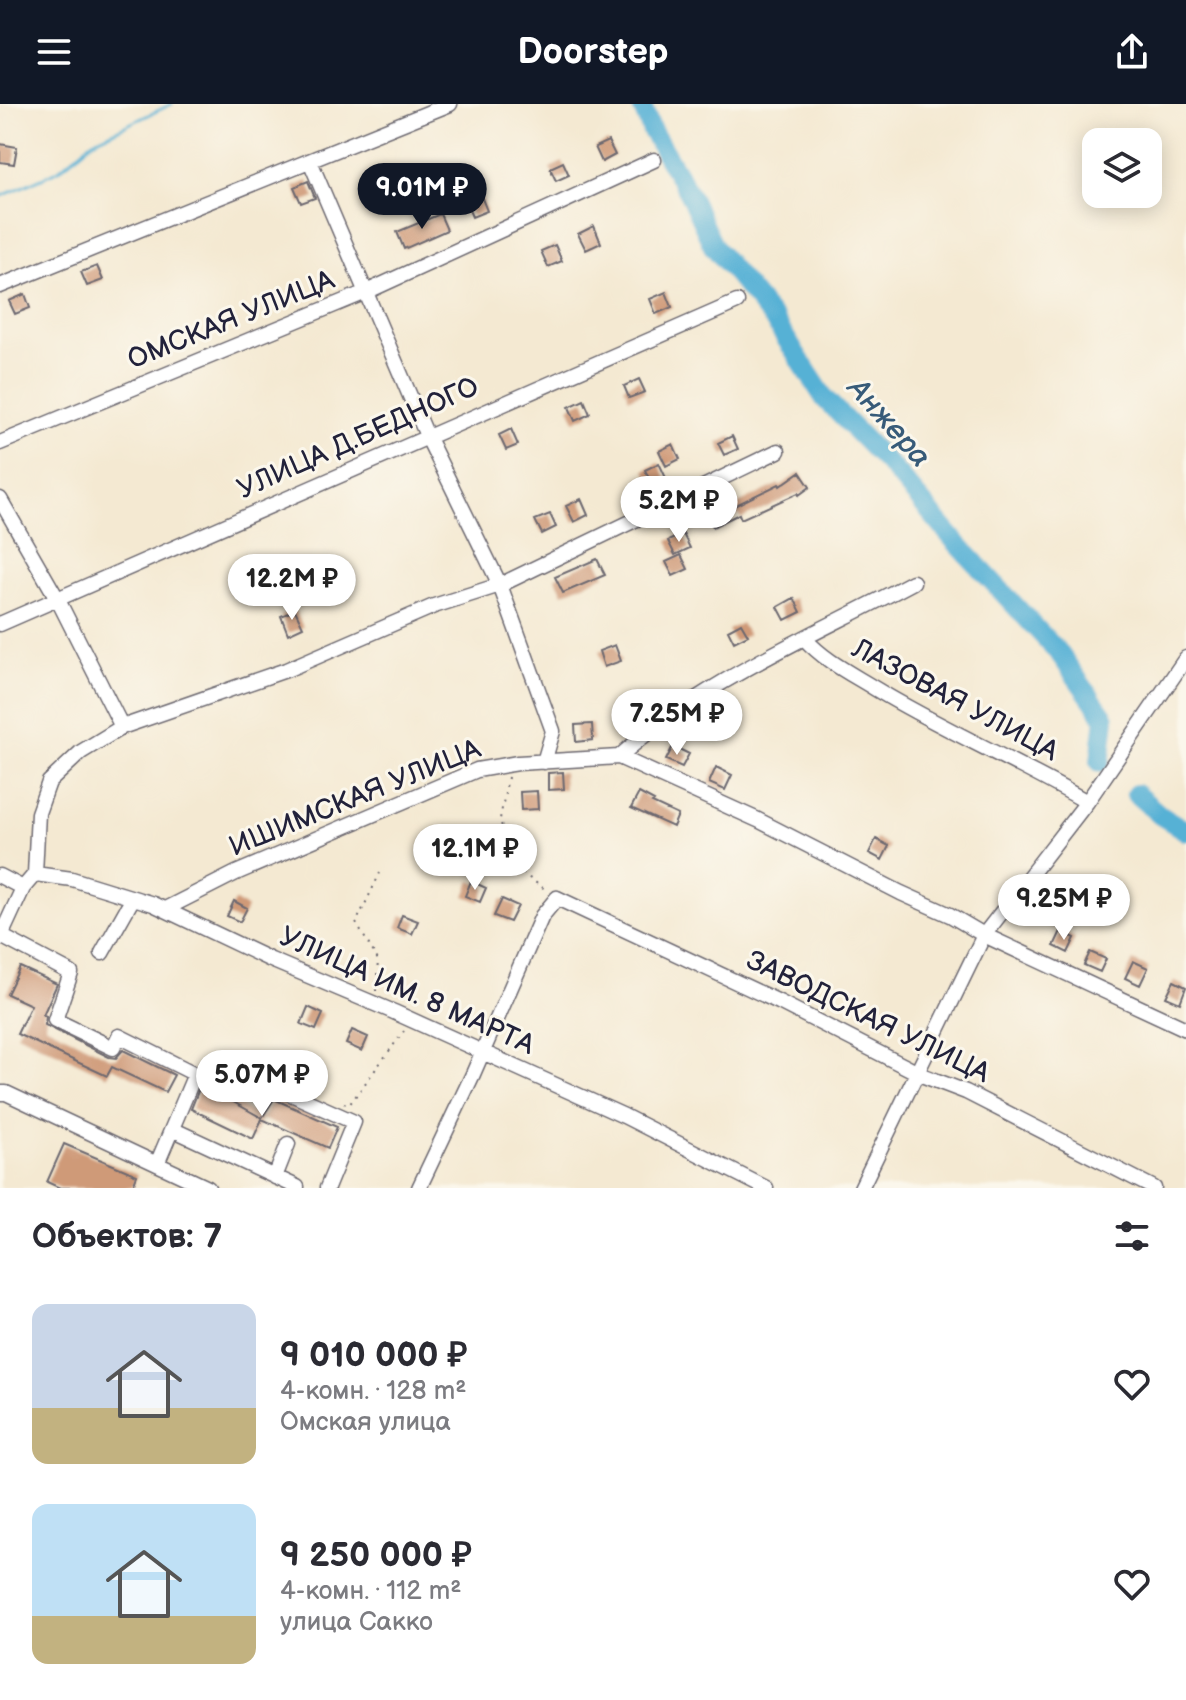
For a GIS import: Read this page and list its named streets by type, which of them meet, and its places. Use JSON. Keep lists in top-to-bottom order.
{
  "streets": {
    "street": [
      "ОМСКАЯ УЛИЦА",
      "УЛИЦА Д.БЕДНОГО",
      "ЛАЗОВАЯ УЛИЦА",
      "ИШИМСКАЯ УЛИЦА",
      "УЛИЦА ИМ. 8 МАРТА",
      "ЗАВОДСКАЯ УЛИЦА"
    ]
  },
  "crossings": [
    ["ИШИМСКАЯ УЛИЦА", "УЛИЦА ИМ. 8 МАРТА"]
  ],
  "water": ["Анжера"],
  "page": {
    "header": "Doorstep",
    "price": [
      "9.01M ₽",
      "5.2M ₽",
      "12.2M ₽",
      "7.25M ₽",
      "12.1M ₽",
      "9.25M ₽",
      "5.07M ₽"
    ],
    "heading": "Объектов: 7",
    "list": [
      {
        "name": "9 010 000 ₽",
        "note": "4-комн. · 128 m² · Омская улица"
      },
      {
        "name": "9 250 000 ₽",
        "note": "4-комн. · 112 m² · улица Сакко"
      }
    ]
  }
}
